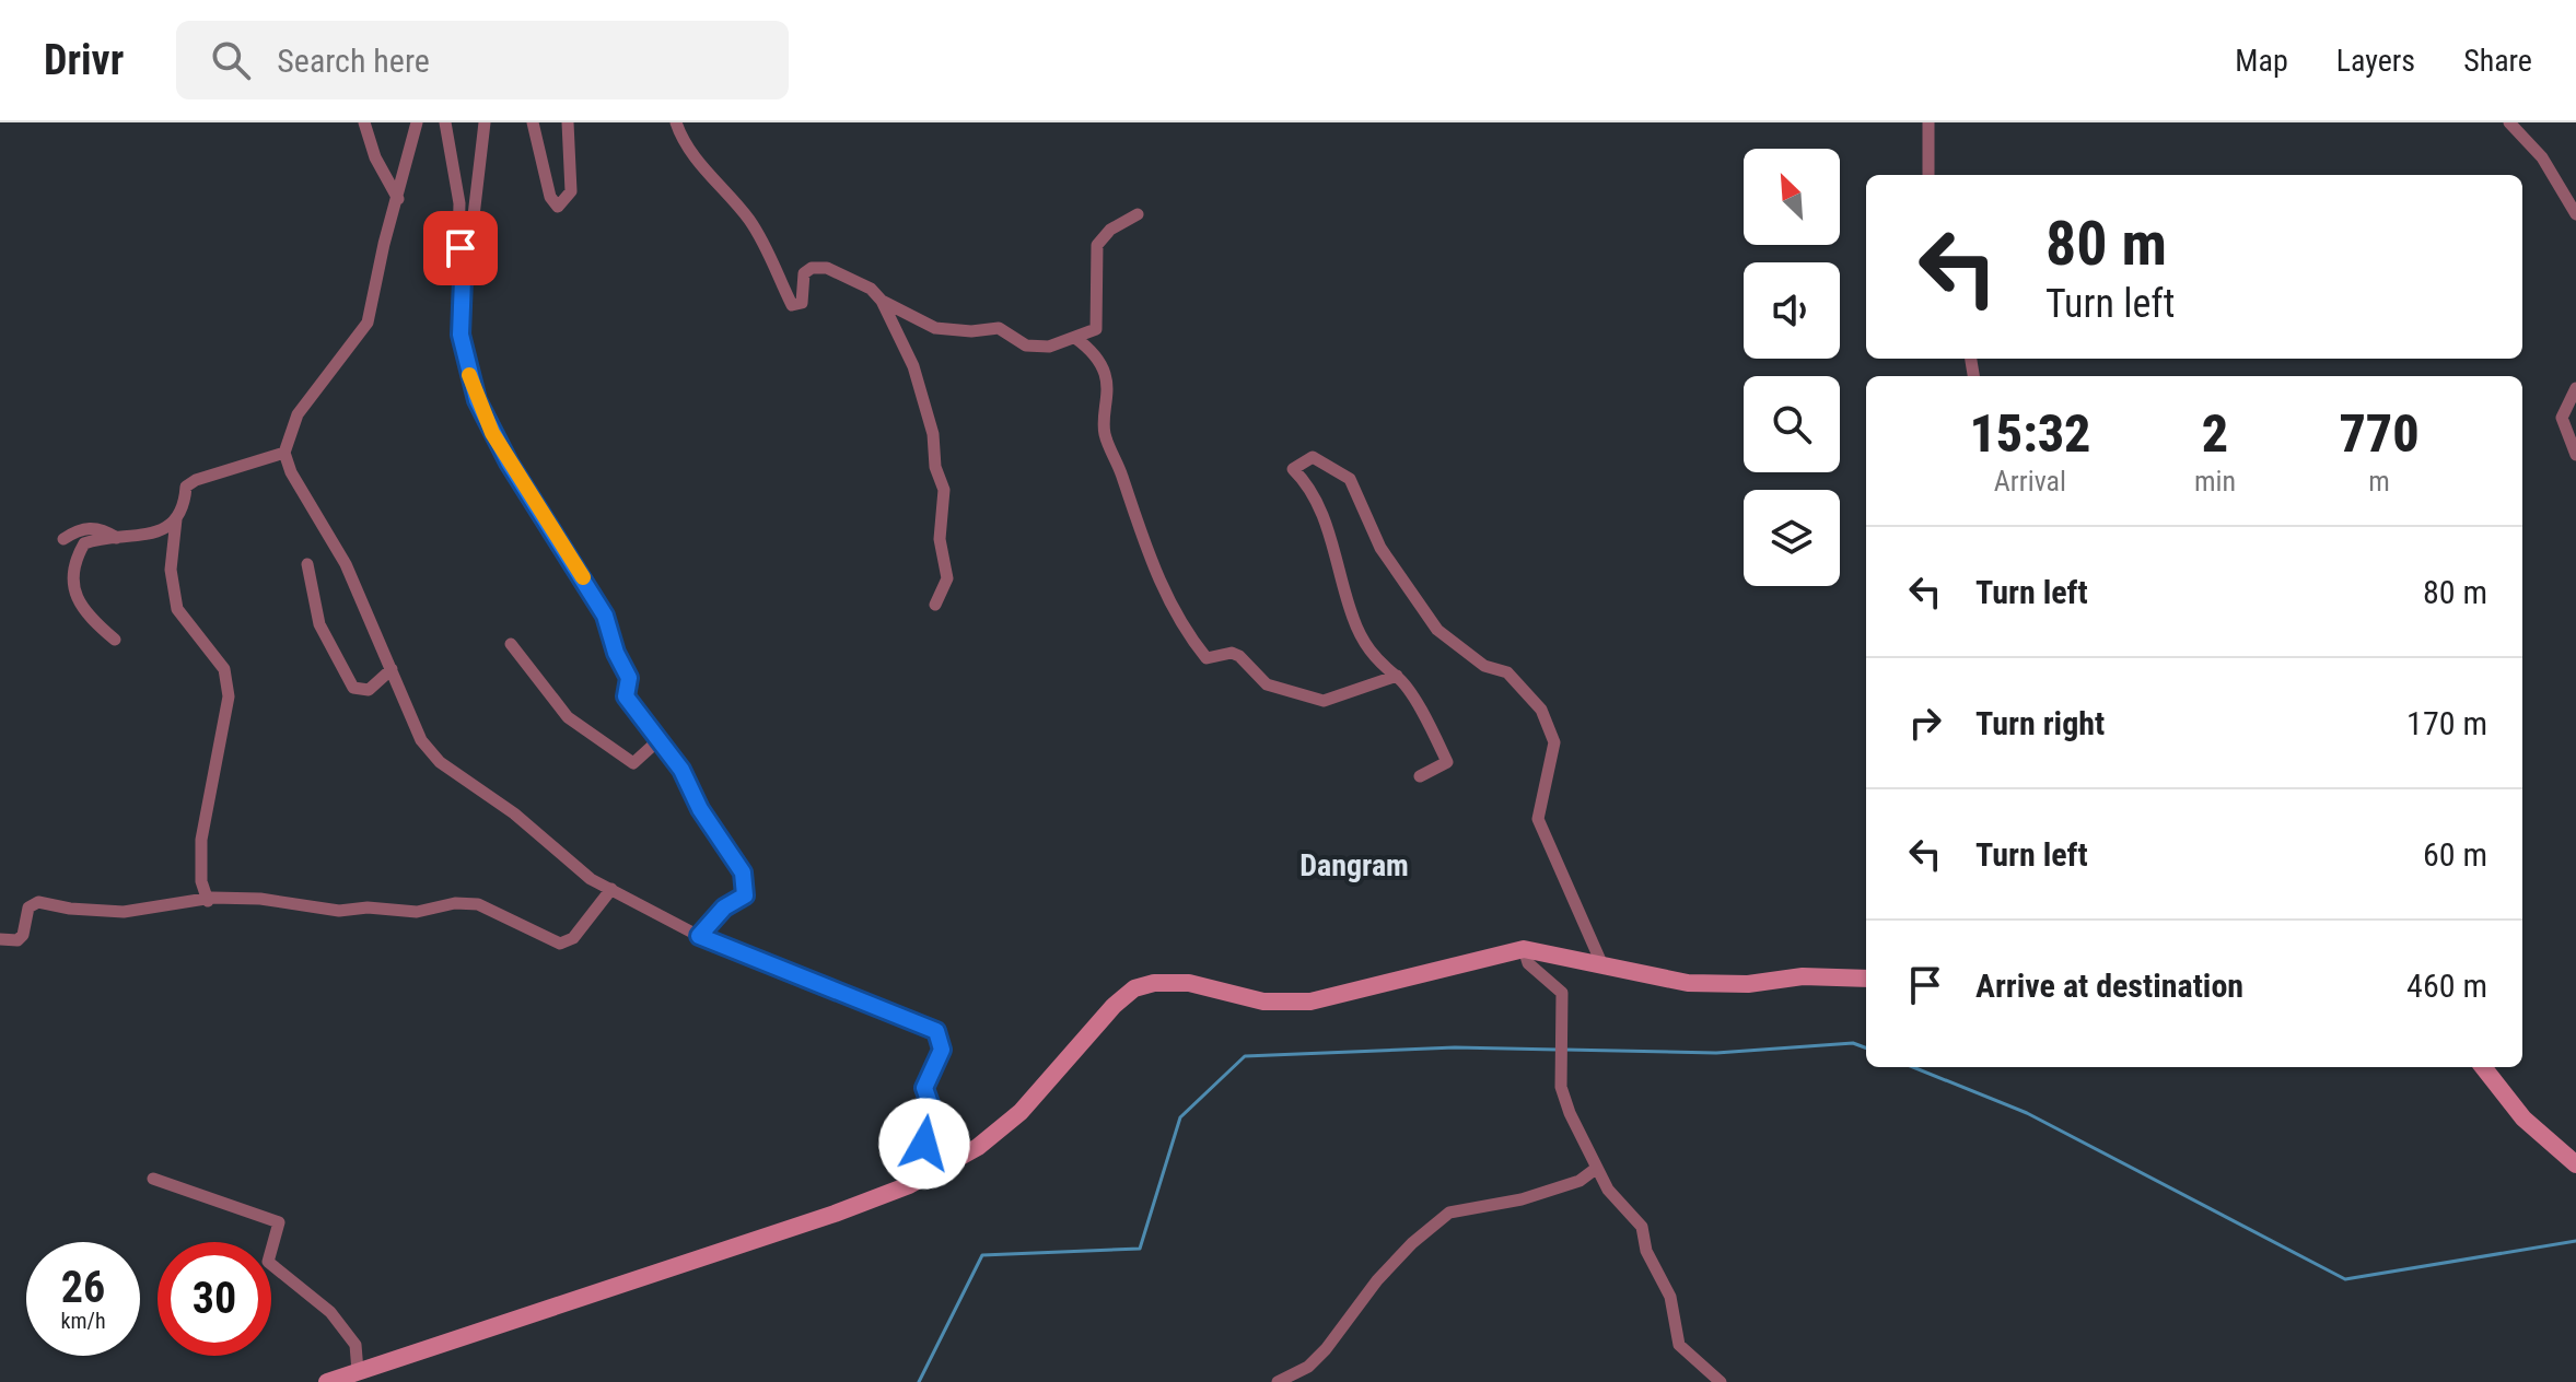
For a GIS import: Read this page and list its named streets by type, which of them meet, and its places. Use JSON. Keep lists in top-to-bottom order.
{
  "districts": ["Dangram"],
  "north": "top left",
  "page": {
    "header": "Drivr",
    "search": "Search here",
    "nav": ["Map", "Layers", "Share"],
    "turn": ["80 m", "Turn left"],
    "eta": [
      "15:32",
      "Arrival",
      "2",
      "min",
      "770",
      "m"
    ],
    "list": [
      {
        "name": "Turn left",
        "value": "80 m"
      },
      {
        "name": "Turn right",
        "value": "170 m"
      },
      {
        "name": "Turn left",
        "value": "60 m"
      },
      {
        "name": "Arrive at destination",
        "value": "460 m"
      }
    ],
    "speed": "26 km/h",
    "limit": "30"
  }
}
